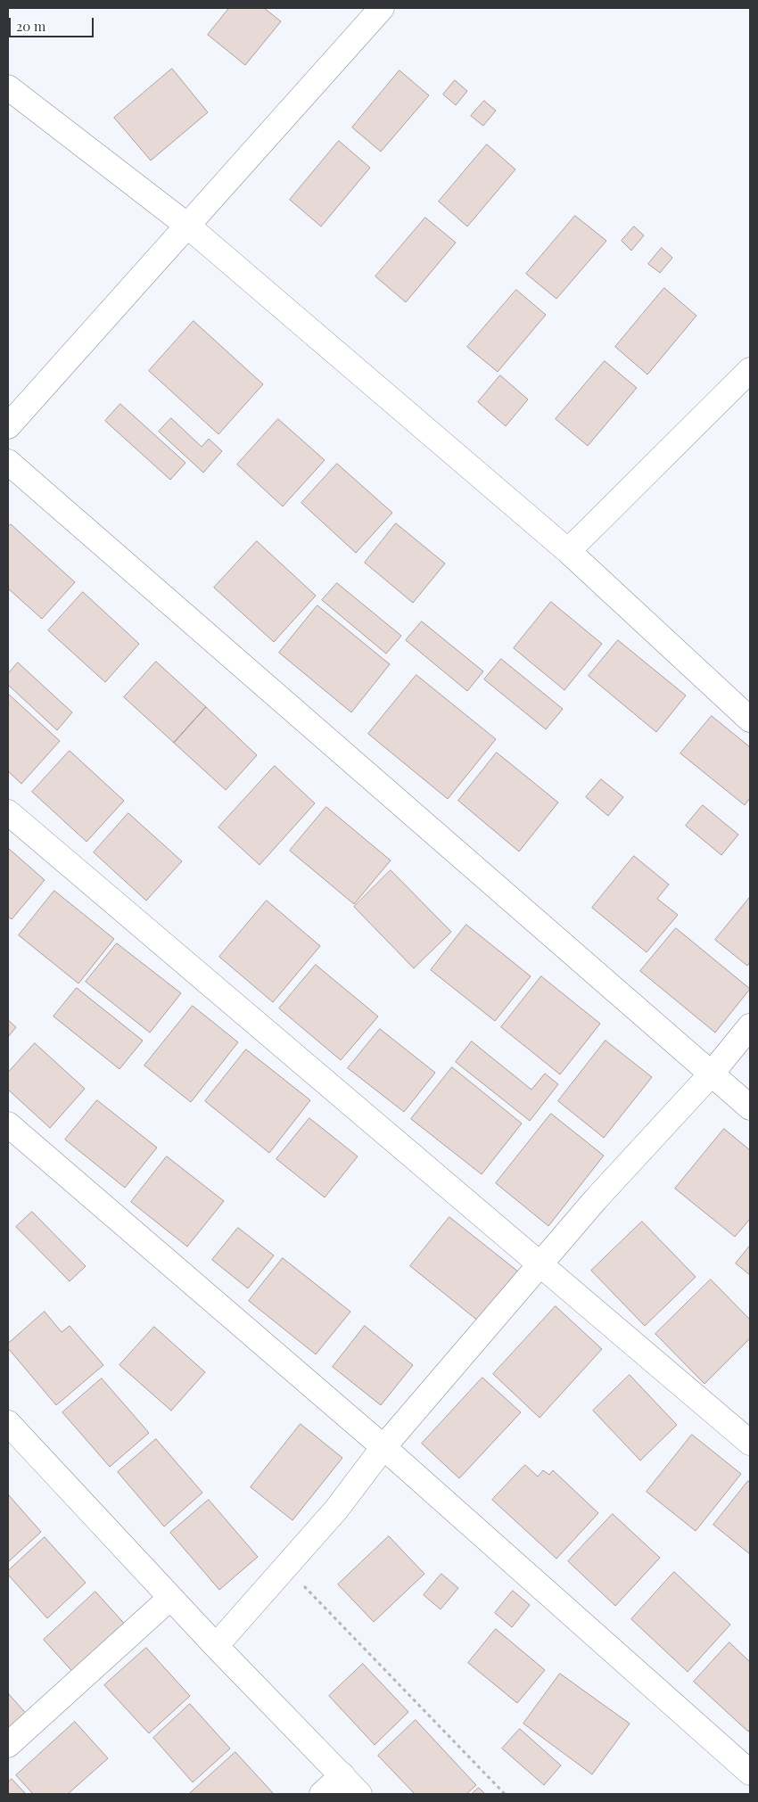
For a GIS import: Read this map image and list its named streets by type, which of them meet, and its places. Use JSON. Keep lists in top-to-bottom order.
{
  "scale_bar": "20 m"
}
